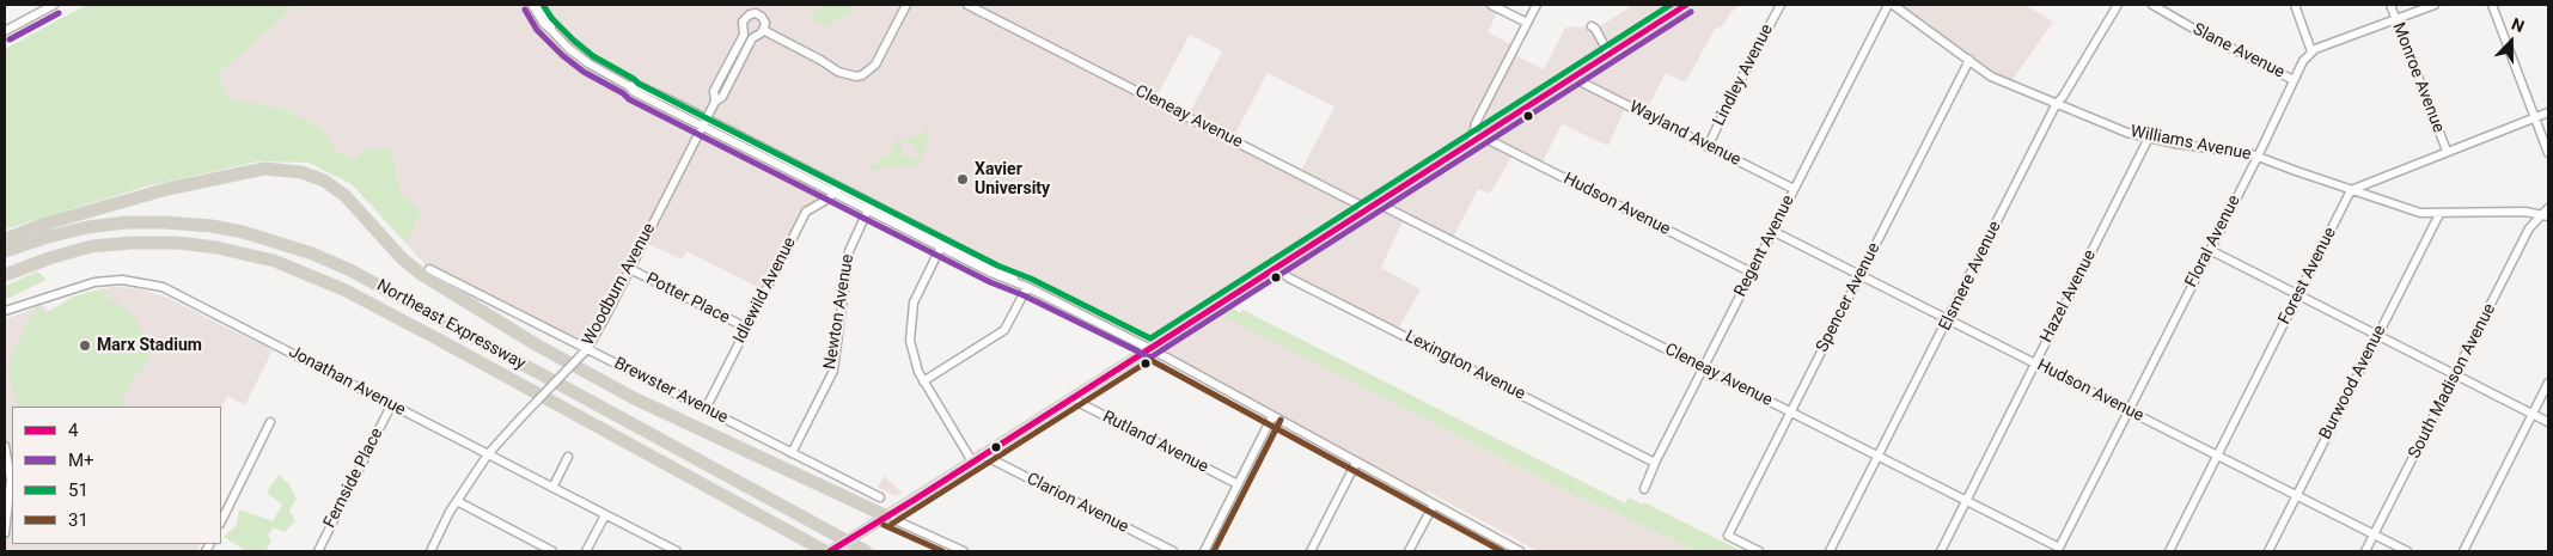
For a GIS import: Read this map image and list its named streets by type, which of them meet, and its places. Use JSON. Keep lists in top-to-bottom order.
{
  "streets": {
    "highway": ["Northeast Expressway"],
    "street": [
      "Slane Avenue",
      "Lindley Avenue",
      "Monroe Avenue",
      "Cleneay Avenue",
      "Wayland Avenue",
      "Williams Avenue",
      "Hudson Avenue",
      "Floral Avenue",
      "Regent Avenue",
      "Elsmere Avenue",
      "Forest Avenue",
      "Woodburn Avenue",
      "Idlewild Avenue",
      "Hazel Avenue",
      "Spencer Avenue",
      "Potter Place",
      "Newton Avenue",
      "Lexington Avenue",
      "Jonathan Avenue",
      "South Madison Avenue",
      "Burwood Avenue",
      "Brewster Avenue",
      "Rutland Avenue",
      "Fernside Place",
      "Clarion Avenue"
    ]
  },
  "crossings": [
    ["Slane Avenue", "Floral Avenue"],
    ["Lindley Avenue", "Wayland Avenue"],
    ["Cleneay Avenue", "Floral Avenue"],
    ["Cleneay Avenue", "Regent Avenue"],
    ["Cleneay Avenue", "Elsmere Avenue"],
    ["Cleneay Avenue", "Hazel Avenue"],
    ["Cleneay Avenue", "Spencer Avenue"],
    ["Wayland Avenue", "Regent Avenue"],
    ["Williams Avenue", "Floral Avenue"],
    ["Williams Avenue", "Elsmere Avenue"],
    ["Williams Avenue", "Forest Avenue"],
    ["Williams Avenue", "Hazel Avenue"],
    ["Williams Avenue", "Spencer Avenue"],
    ["Williams Avenue", "South Madison Avenue"],
    ["Williams Avenue", "Burwood Avenue"],
    ["Hudson Avenue", "Floral Avenue"],
    ["Hudson Avenue", "Regent Avenue"],
    ["Hudson Avenue", "Elsmere Avenue"],
    ["Hudson Avenue", "Forest Avenue"],
    ["Hudson Avenue", "Hazel Avenue"],
    ["Hudson Avenue", "Spencer Avenue"],
    ["Hudson Avenue", "South Madison Avenue"],
    ["Hudson Avenue", "Burwood Avenue"],
    ["Regent Avenue", "Lexington Avenue"],
    ["Woodburn Avenue", "Potter Place"],
    ["Woodburn Avenue", "Jonathan Avenue"],
    ["Woodburn Avenue", "Brewster Avenue"],
    ["Idlewild Avenue", "Potter Place"],
    ["Idlewild Avenue", "Brewster Avenue"],
    ["Newton Avenue", "Brewster Avenue"],
    ["Jonathan Avenue", "Fernside Place"]
  ],
  "places": ["Xavier University", "Marx Stadium"],
  "lines": [
    "transit line 4",
    "transit line 51",
    "transit line M+",
    "transit line 31"
  ],
  "legend": [
    "4",
    "M+",
    "51",
    "31"
  ],
  "north": "top"
}
